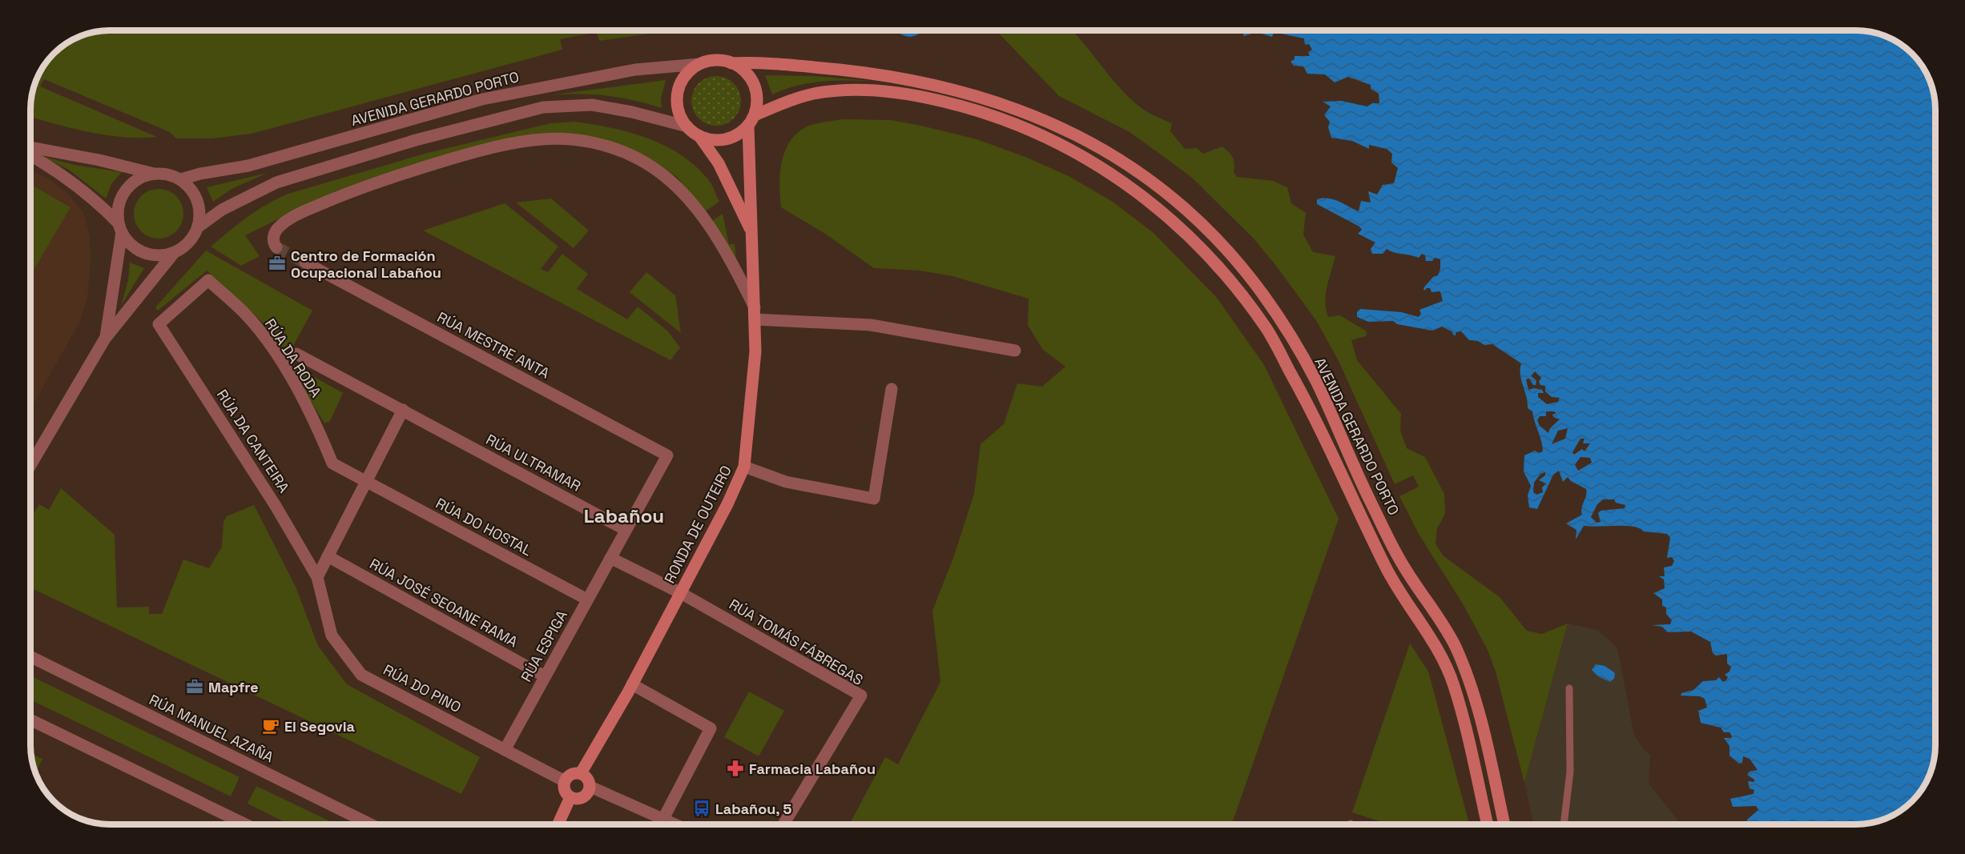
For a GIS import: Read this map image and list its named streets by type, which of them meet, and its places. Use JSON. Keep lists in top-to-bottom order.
{
  "streets": {
    "street": [
      "AVENIDA GERARDO PORTO",
      "RÚA MESTRE ANTA",
      "RÚA DA RODA",
      "RÚA DA CANTEIRA",
      "RÚA ULTRAMAR",
      "RONDA DE OUTEIRO",
      "RÚA DO HOSTAL",
      "RÚA JOSÉ SEOANE RAMA",
      "RÚA TOMÁS FÁBREGAS",
      "RÚA ESPIGA",
      "RÚA DO PINO",
      "RÚA MANUEL AZAÑA"
    ]
  },
  "crossings": [
    ["AVENIDA GERARDO PORTO", "RONDA DE OUTEIRO"],
    ["RÚA MESTRE ANTA", "RÚA ESPIGA"],
    ["RÚA DA RODA", "RÚA DA CANTEIRA"],
    ["RÚA DA RODA", "RÚA DO HOSTAL"],
    ["RÚA DA CANTEIRA", "RÚA DO PINO"],
    ["RÚA ULTRAMAR", "RÚA ESPIGA"],
    ["RONDA DE OUTEIRO", "RÚA TOMÁS FÁBREGAS"],
    ["RONDA DE OUTEIRO", "RÚA DO PINO"],
    ["RÚA DO HOSTAL", "RÚA ESPIGA"],
    ["RÚA JOSÉ SEOANE RAMA", "RÚA ESPIGA"],
    ["RÚA ESPIGA", "RÚA DO PINO"]
  ],
  "districts": ["Labañou"],
  "places": {
    "office": ["Centro de Formación Ocupacional Labañou", "Mapfre"],
    "cafe": ["El Segovia"],
    "pharmacy": ["Farmacia Labañou"],
    "bus stop": ["Labañou, 5"]
  }
}
